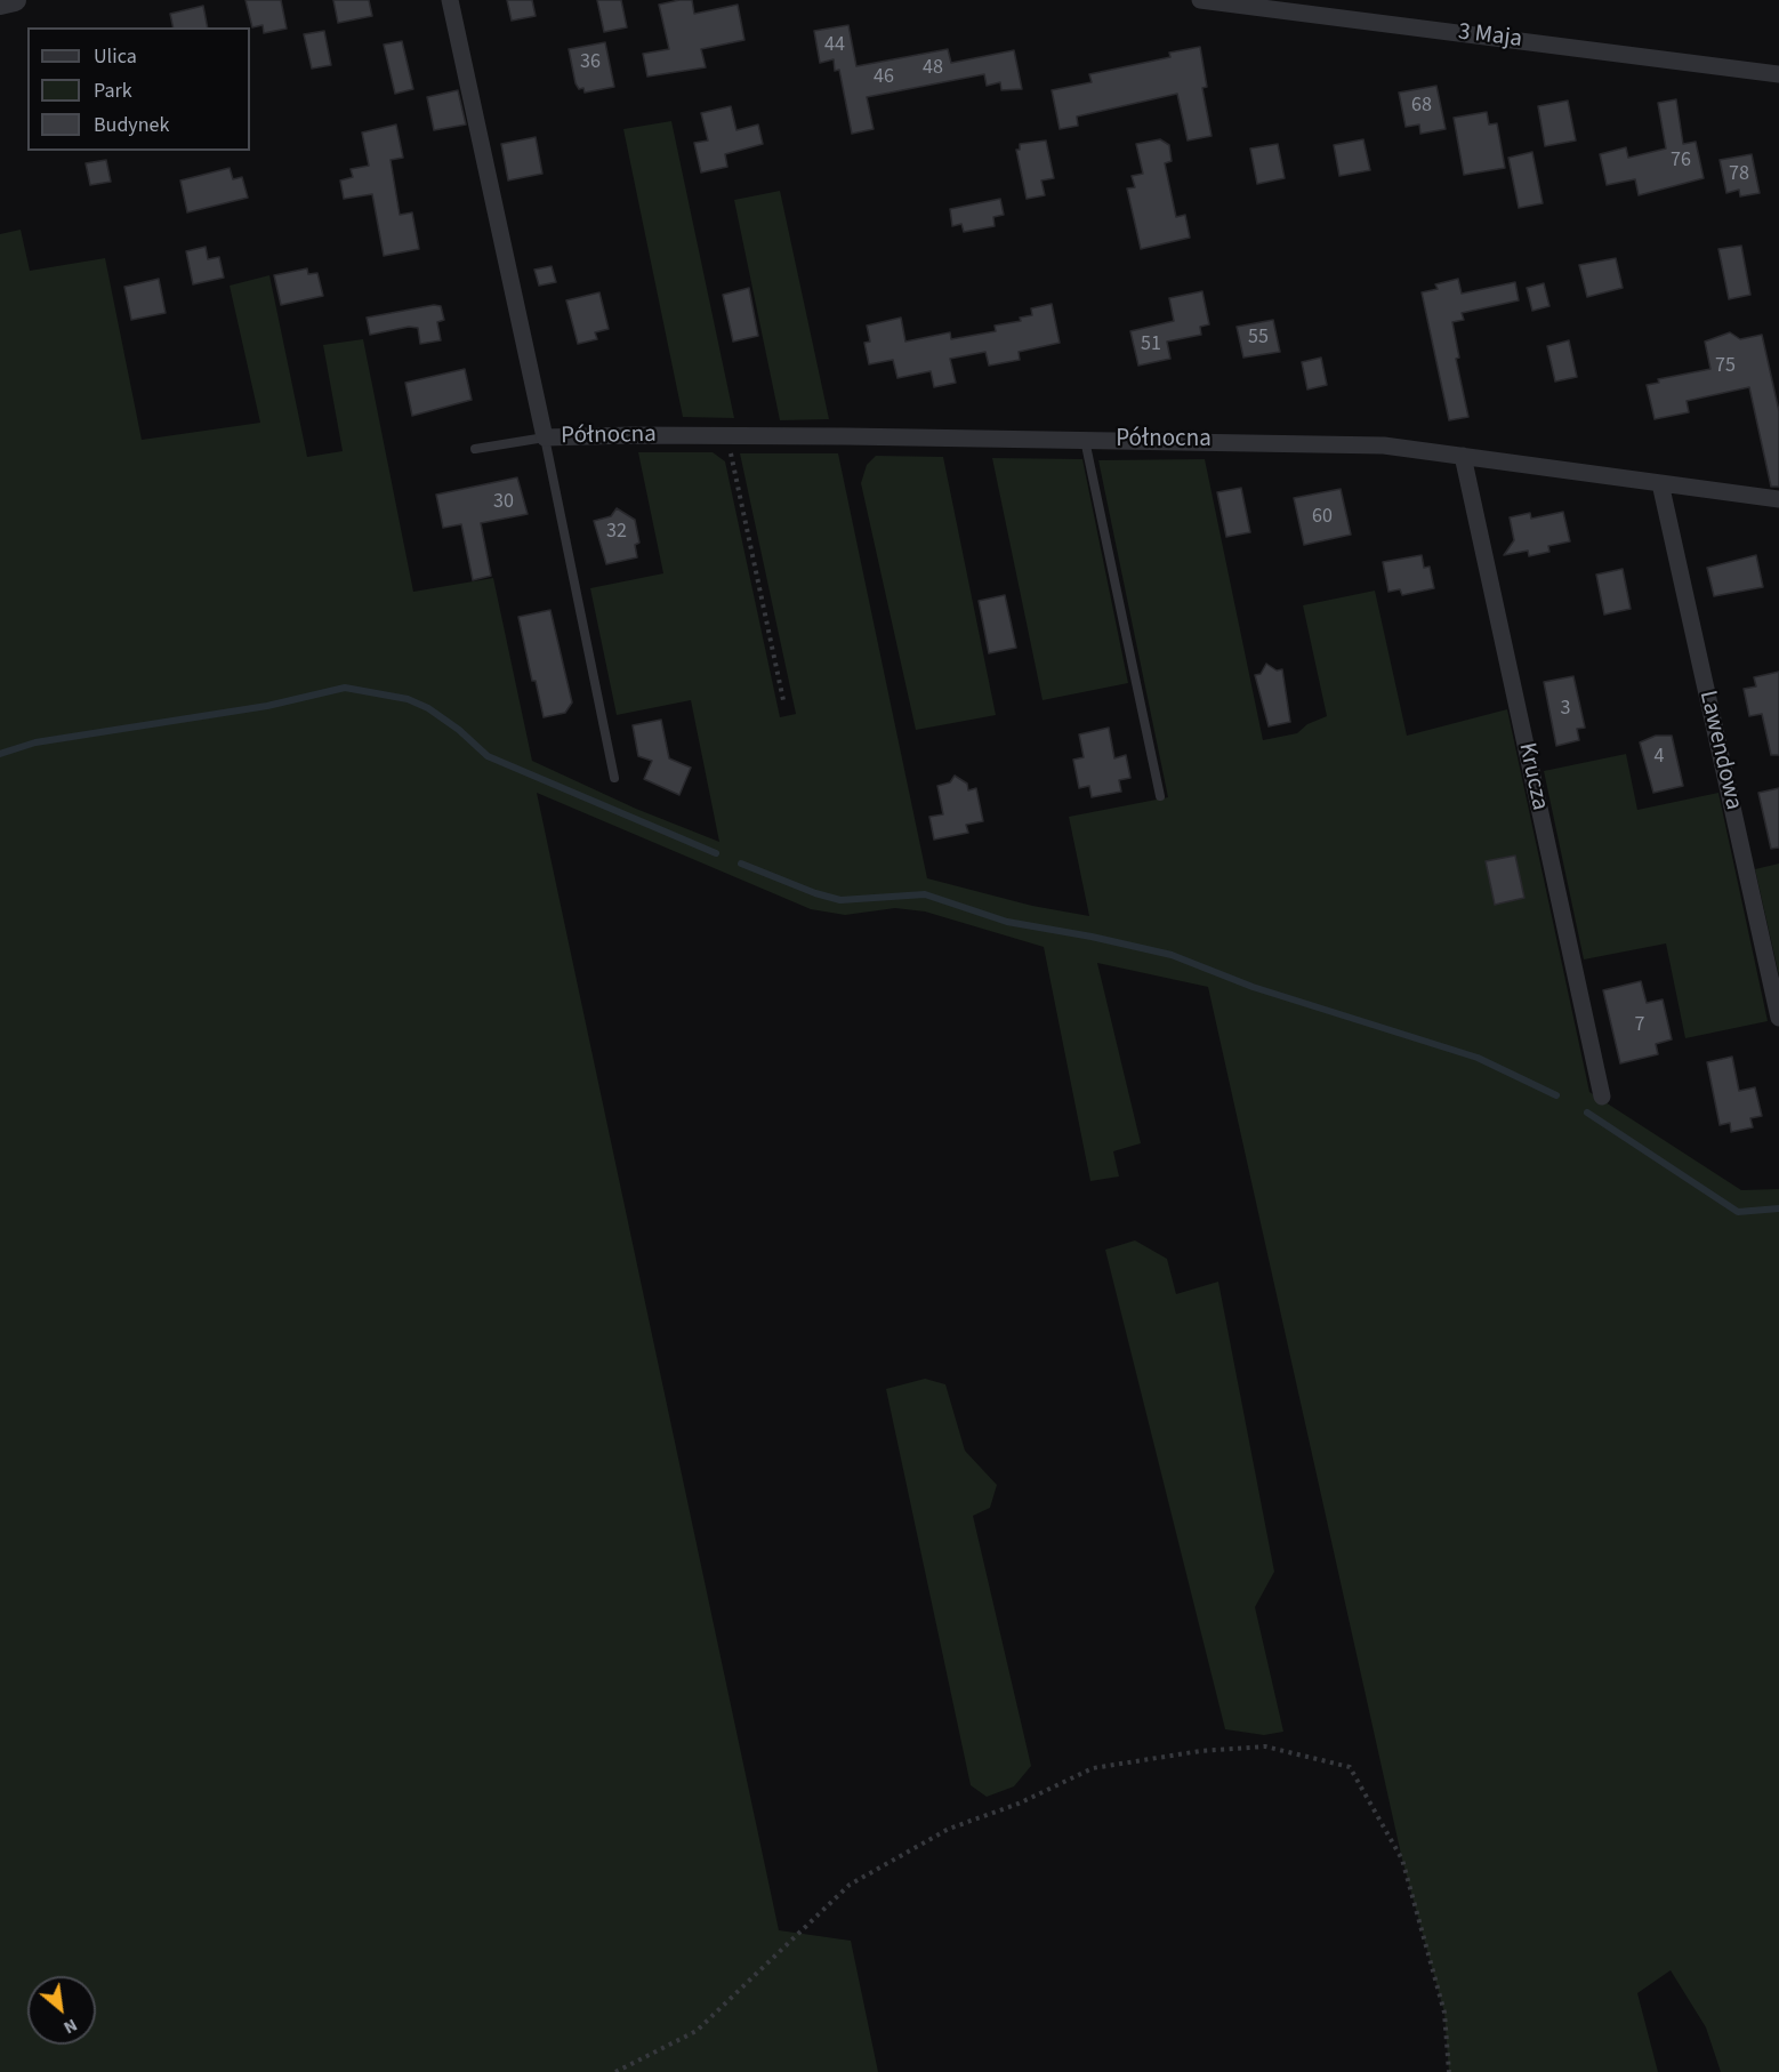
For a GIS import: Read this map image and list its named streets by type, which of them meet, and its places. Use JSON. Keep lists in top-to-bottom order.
{
  "streets": {
    "street": [
      "3 Maja",
      "Północna",
      "Lawendowa",
      "Krucza"
    ]
  },
  "crossings": [
    ["Północna", "Lawendowa"],
    ["Północna", "Krucza"]
  ],
  "house_numbers": [
    "44",
    "36",
    "48",
    "46",
    "68",
    "76",
    "78",
    "55",
    "51",
    "75",
    "30",
    "60",
    "32",
    "3",
    "4",
    "7"
  ],
  "legend": ["Ulica", "Park", "Budynek"],
  "north": "bottom right"
}
